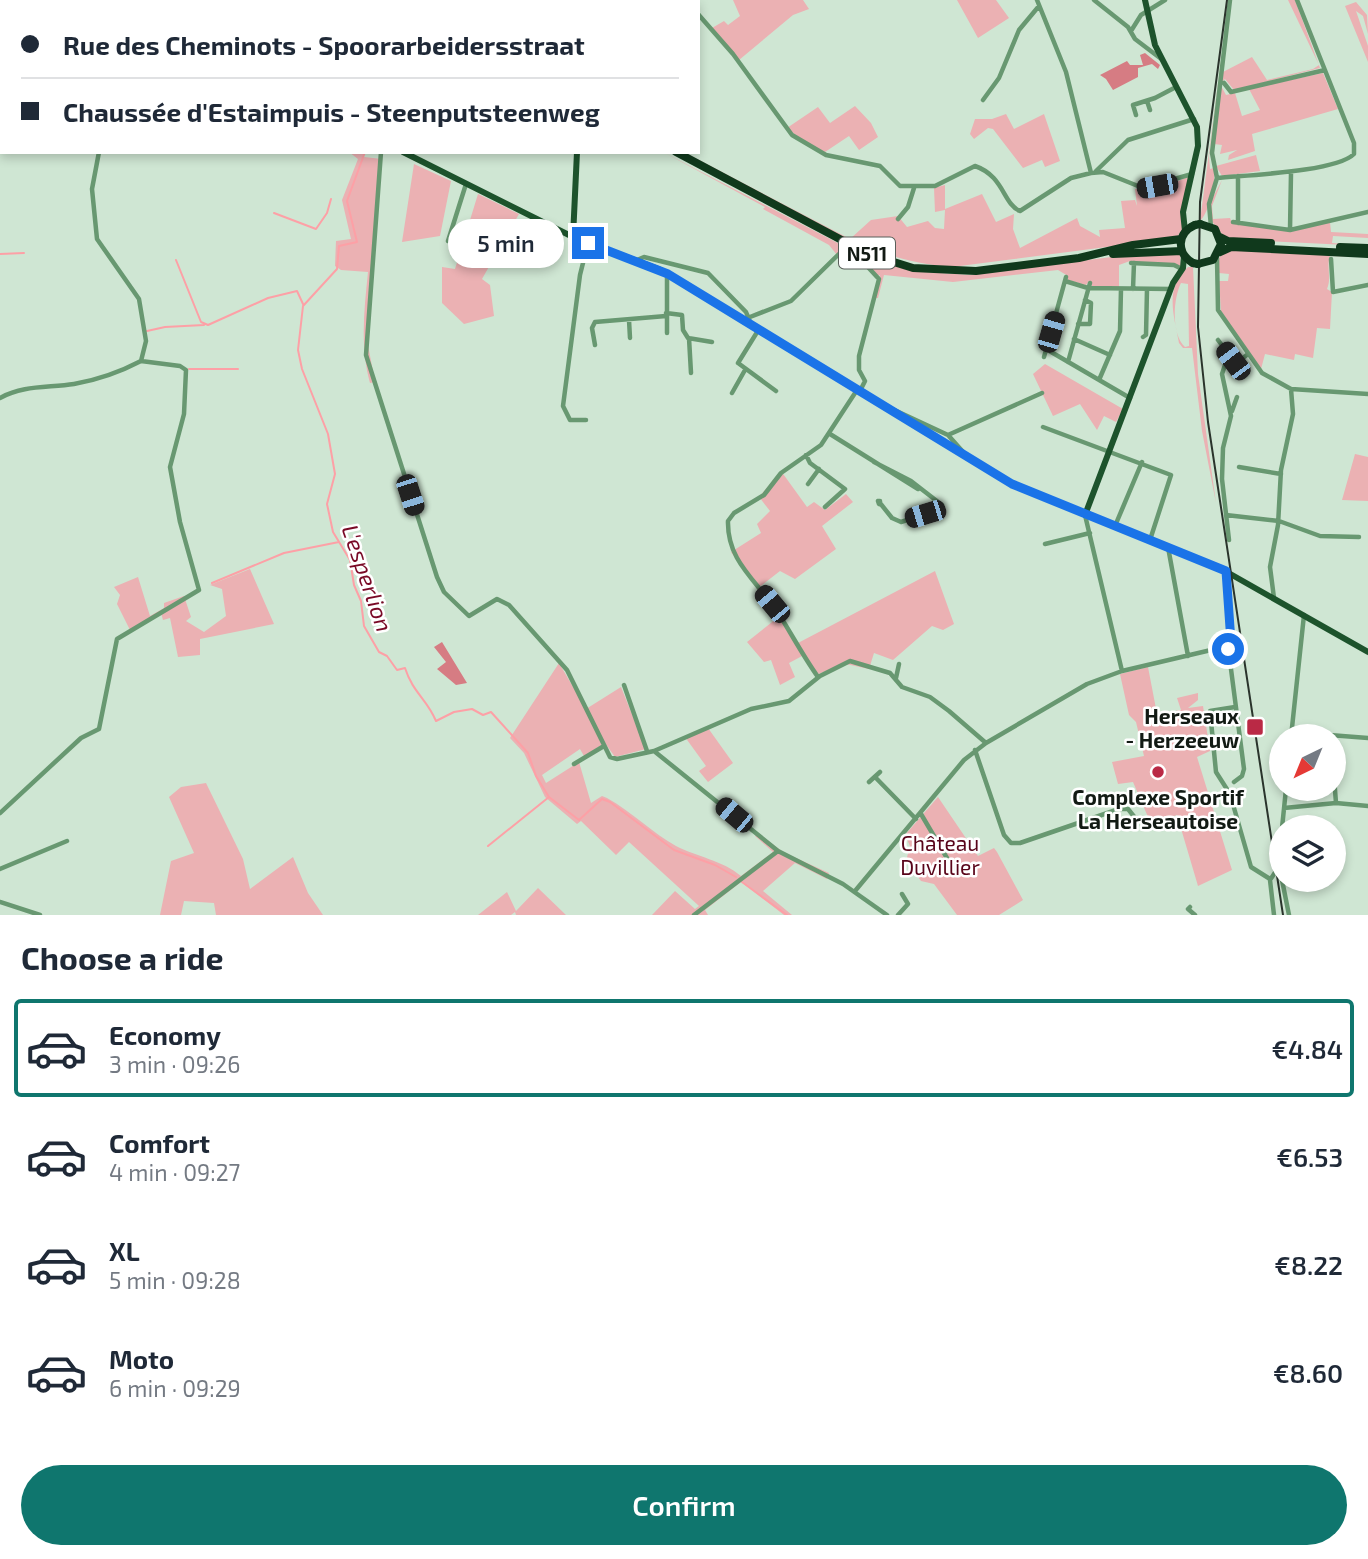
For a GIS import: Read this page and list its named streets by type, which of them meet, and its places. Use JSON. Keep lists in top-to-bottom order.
{
  "streets": {
    "highway": ["N511"]
  },
  "water": ["L'esperlion"],
  "parks": ["Château Duvillier"],
  "places": {
    "transit": ["Herseaux - Herzeeuw"],
    "other": ["Complexe Sportif La Herseautoise"]
  },
  "north": "bottom left",
  "page": {
    "banner": ["Rue des Cheminots - Spoorarbeidersstraat", "Chaussée d'Estaimpuis - Steenputsteenweg"],
    "bubble": "5 min",
    "heading": "Choose a ride",
    "list": [
      {
        "name": "Economy",
        "note": "3 min · 09:26",
        "value": "€4.84"
      },
      {
        "name": "Comfort",
        "note": "4 min · 09:27",
        "value": "€6.53"
      },
      {
        "name": "XL",
        "note": "5 min · 09:28",
        "value": "€8.22"
      },
      {
        "name": "Moto",
        "note": "6 min · 09:29",
        "value": "€8.60"
      }
    ],
    "buttons": "Confirm"
  }
}
